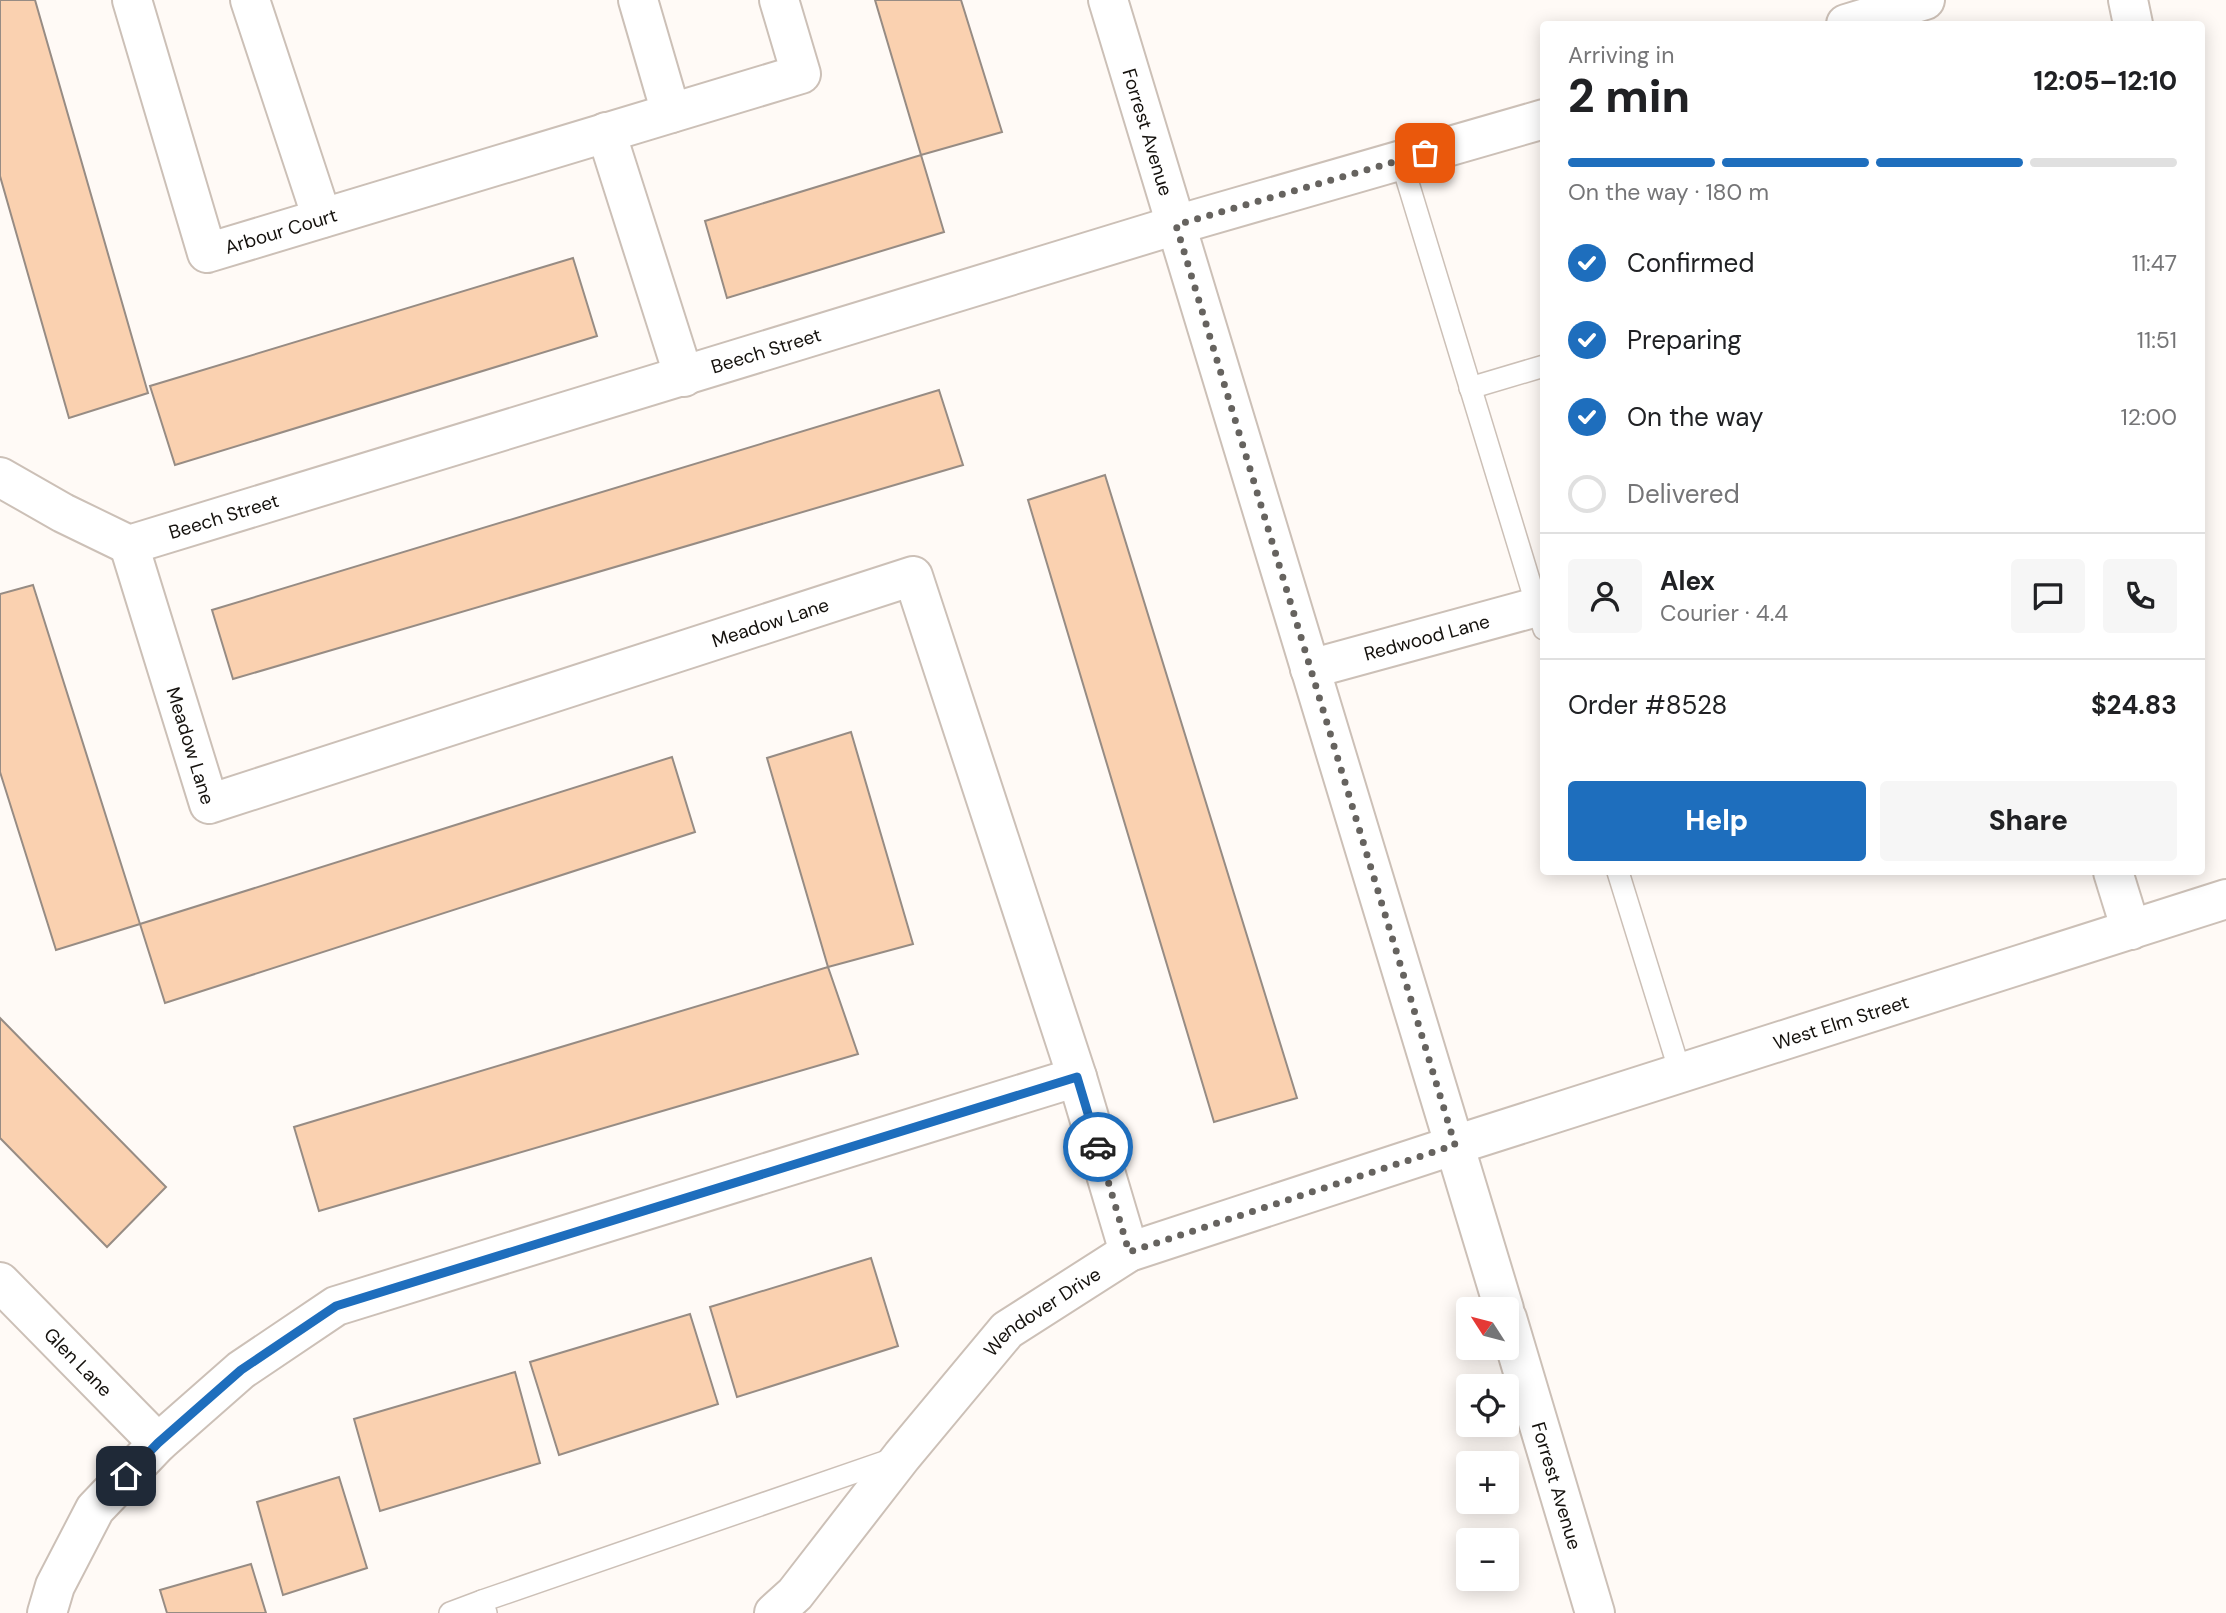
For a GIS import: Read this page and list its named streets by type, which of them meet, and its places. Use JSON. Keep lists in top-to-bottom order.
{
  "streets": {
    "street": [
      "Forrest Avenue",
      "Arbour Court",
      "Beech Street",
      "Meadow Lane",
      "Redwood Lane",
      "West Elm Street",
      "Wendover Drive",
      "Glen Lane"
    ]
  },
  "crossings": [
    ["Forrest Avenue", "Beech Street"],
    ["Forrest Avenue", "Redwood Lane"],
    ["Forrest Avenue", "West Elm Street"],
    ["Forrest Avenue", "Wendover Drive"],
    ["Beech Street", "Meadow Lane"],
    ["Meadow Lane", "Wendover Drive"],
    ["West Elm Street", "Wendover Drive"]
  ],
  "north": "top left",
  "page": {
    "heading": ["2 min", "Arriving in", "12:05–12:10"],
    "panel": [
      "Alex",
      "Courier · 4.4",
      "Order #8528",
      "$24.83"
    ],
    "bar": "On the way · 180 m",
    "list": [
      ["Confirmed", "11:47"],
      ["Preparing", "11:51"],
      ["On the way", "12:00"],
      "Delivered"
    ],
    "buttons": ["Help", "Share"],
    "map_buttons": ["+", "−"]
  }
}
